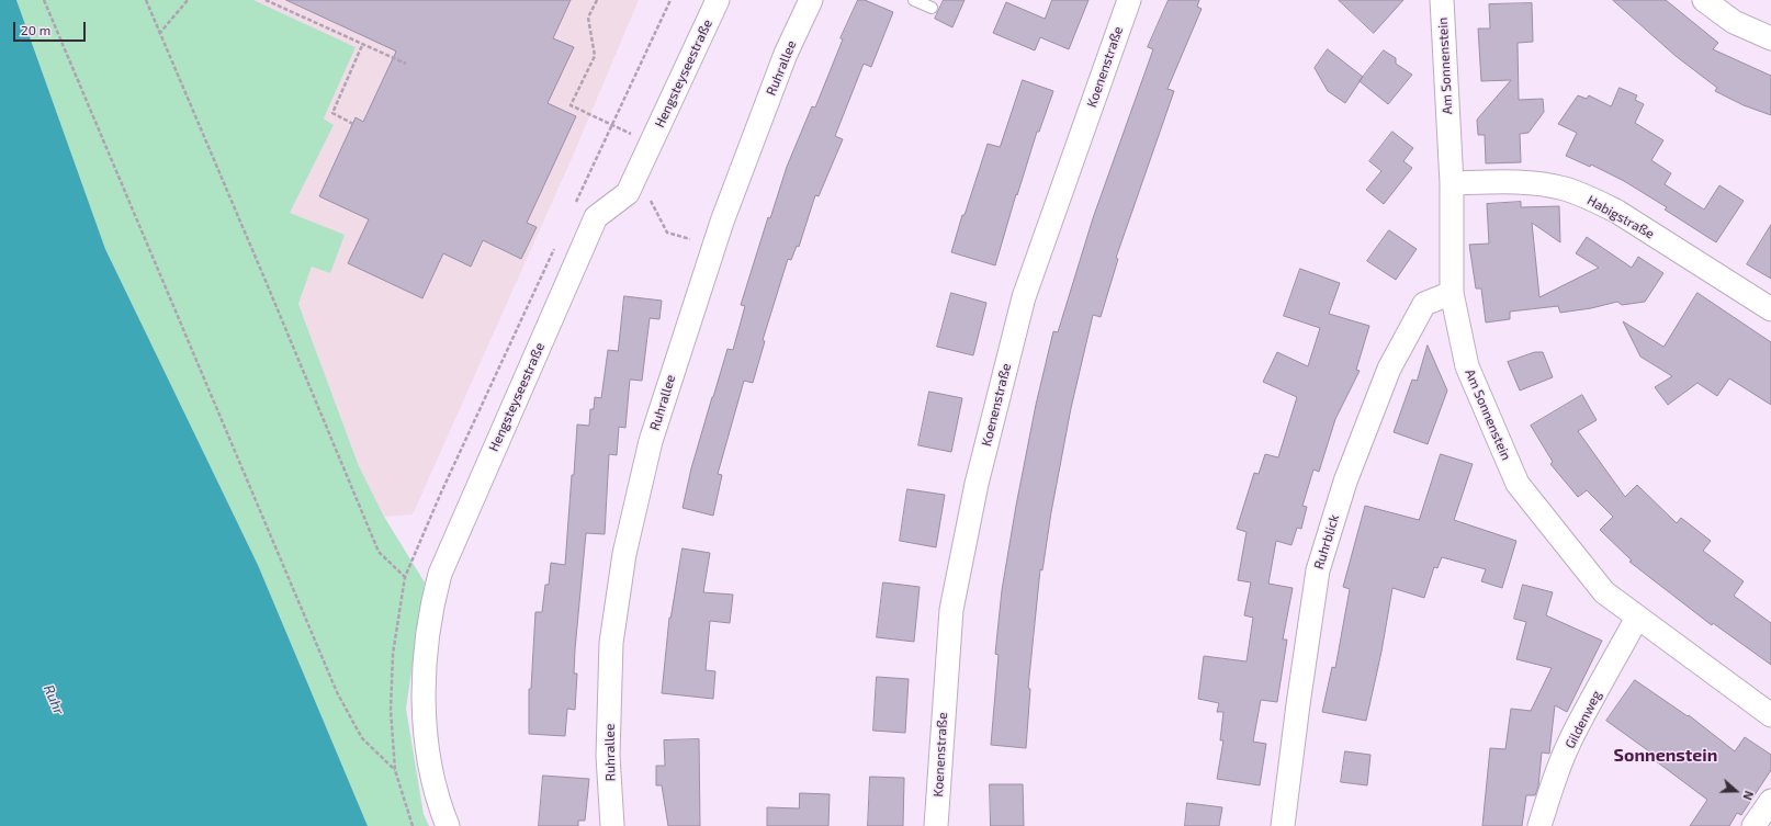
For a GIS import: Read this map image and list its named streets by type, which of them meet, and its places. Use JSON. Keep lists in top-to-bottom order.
{
  "streets": {
    "street": [
      "Am Sonnenstein",
      "Koenenstraße",
      "Ruhrallee",
      "Hengsteyseestraße",
      "Habigstraße",
      "Ruhrblick",
      "Gildenweg"
    ]
  },
  "crossings": [
    ["Am Sonnenstein", "Habigstraße"],
    ["Am Sonnenstein", "Ruhrblick"],
    ["Am Sonnenstein", "Gildenweg"]
  ],
  "districts": ["Sonnenstein"],
  "water": ["Ruhr"],
  "scale_bar": "20 m",
  "north": "right"
}
